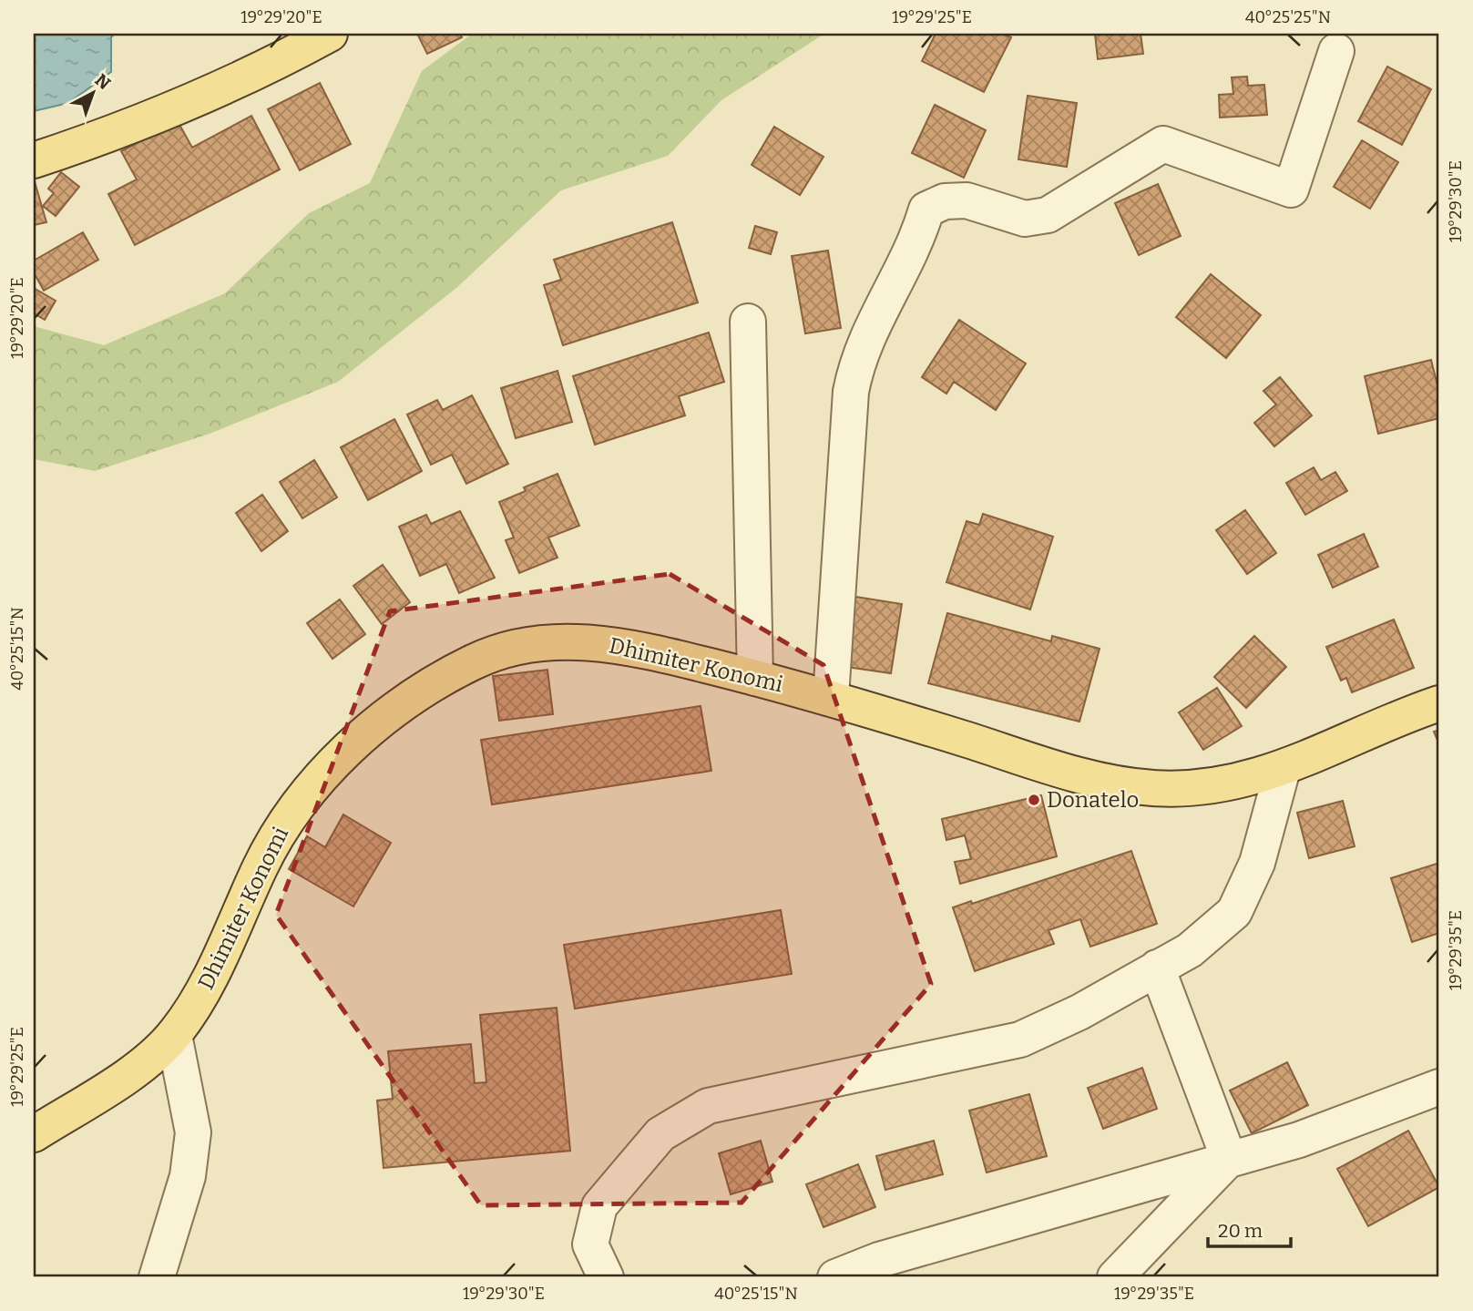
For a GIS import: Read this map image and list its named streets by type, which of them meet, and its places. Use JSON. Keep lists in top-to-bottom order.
{
  "streets": {
    "main road": ["Dhimiter Konomi"]
  },
  "places": ["Donatelo"],
  "scale_bar": "20 m",
  "north": "top right",
  "coordinates": [
    "19°29'20\"E",
    "19°29'25\"E",
    "40°25'25\"N",
    "19°29'30\"E",
    "40°25'15\"N",
    "19°29'35\"E"
  ]
}
